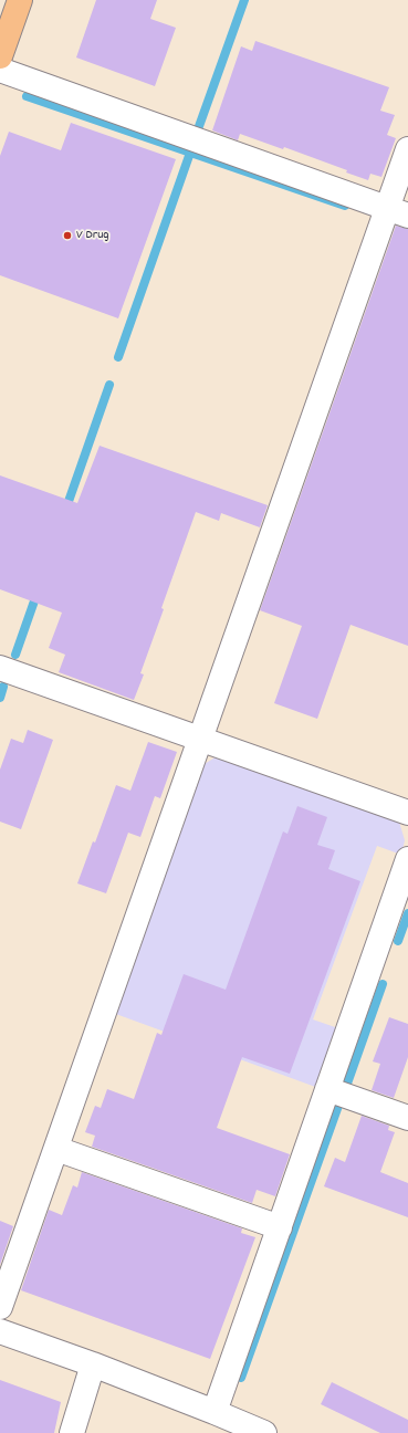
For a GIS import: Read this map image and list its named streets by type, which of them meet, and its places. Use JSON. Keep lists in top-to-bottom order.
{
  "places": ["V Drug"]
}
